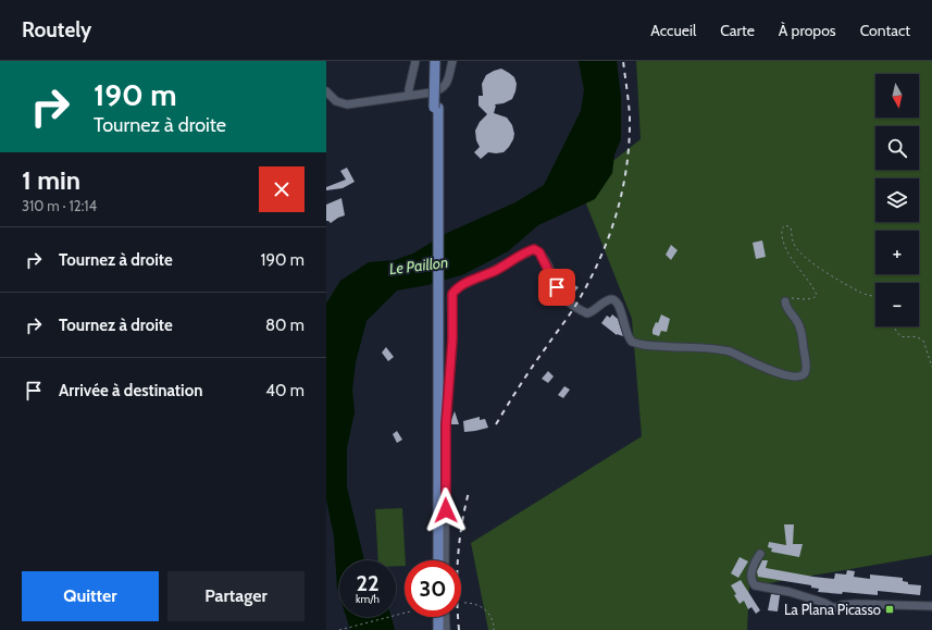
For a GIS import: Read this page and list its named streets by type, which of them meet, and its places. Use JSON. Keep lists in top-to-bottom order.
{
  "water": ["Le Paillon"],
  "places": {
    "transit": ["La Plana Picasso"]
  },
  "north": "bottom",
  "page": {
    "header": "Routely",
    "nav": [
      "Accueil",
      "Carte",
      "À propos",
      "Contact"
    ],
    "turn": ["190 m", "Tournez à droite"],
    "map_buttons": ["+", "−"],
    "heading": ["1 min", "310 m · 12:14"],
    "list": [
      {
        "name": "Tournez à droite",
        "value": "190 m"
      },
      {
        "name": "Tournez à droite",
        "value": "80 m"
      },
      {
        "name": "Arrivée à destination",
        "value": "40 m"
      }
    ],
    "speed": "22 km/h",
    "limit": "30",
    "buttons": ["Quitter", "Partager"]
  }
}
